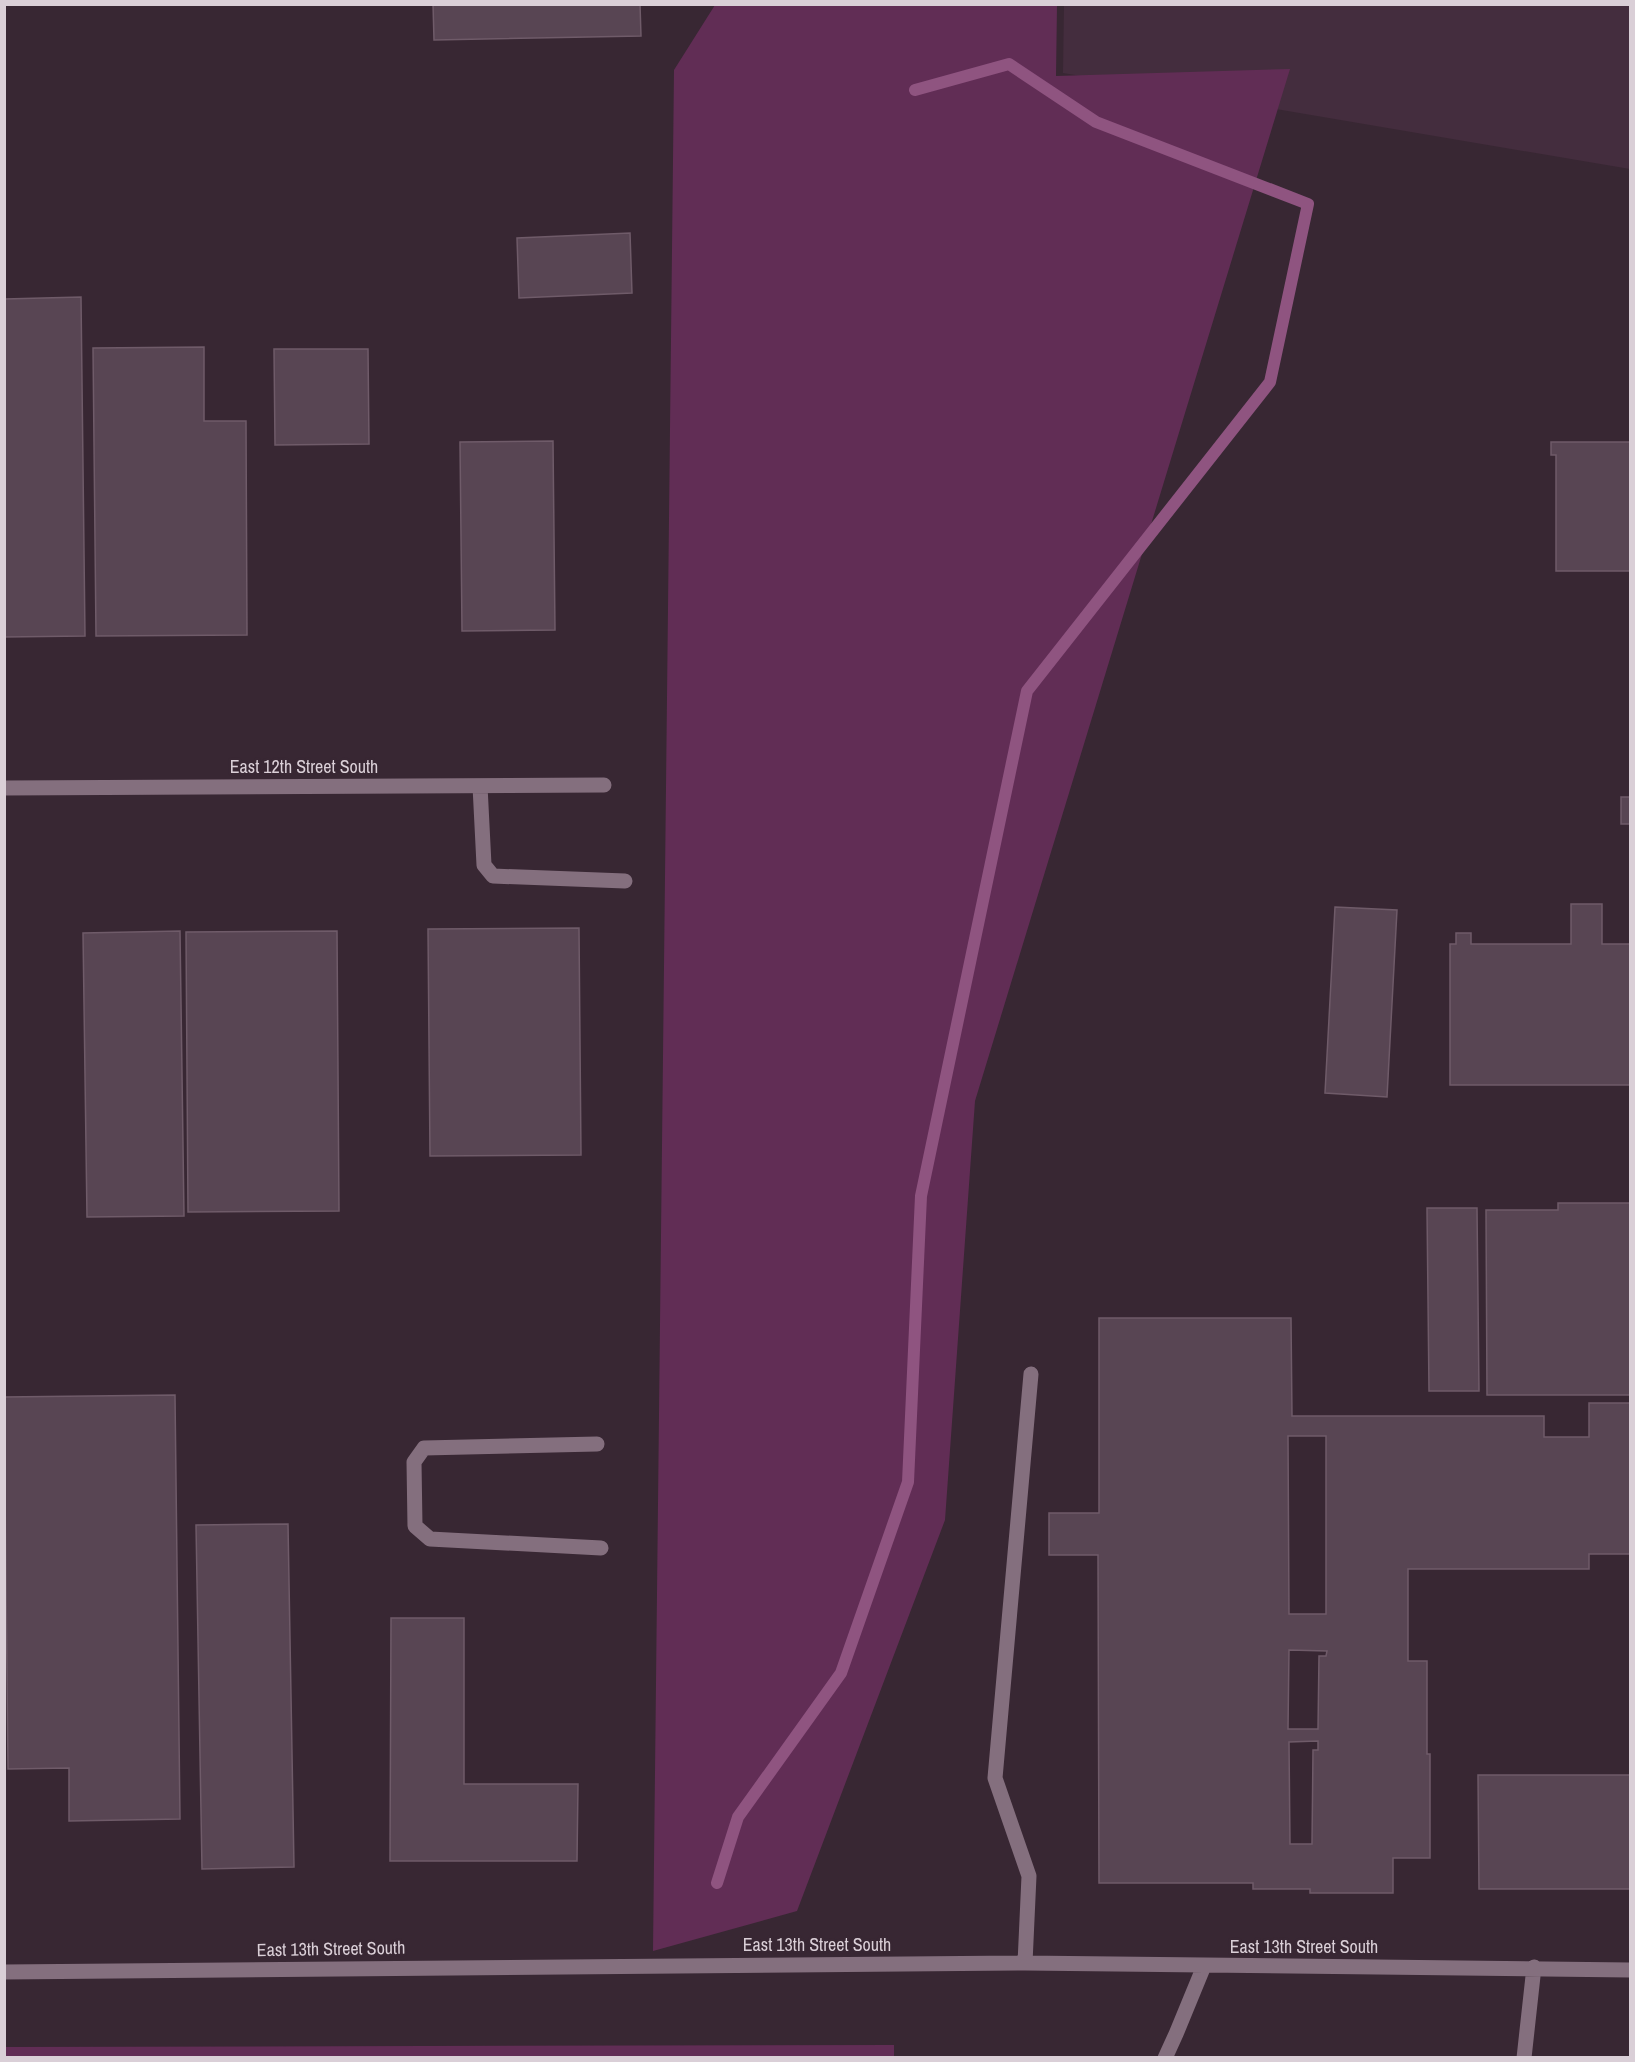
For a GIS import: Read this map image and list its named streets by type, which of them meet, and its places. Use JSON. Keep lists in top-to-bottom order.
{
  "streets": {
    "street": ["East 12th Street South", "East 13th Street South"]
  }
}
